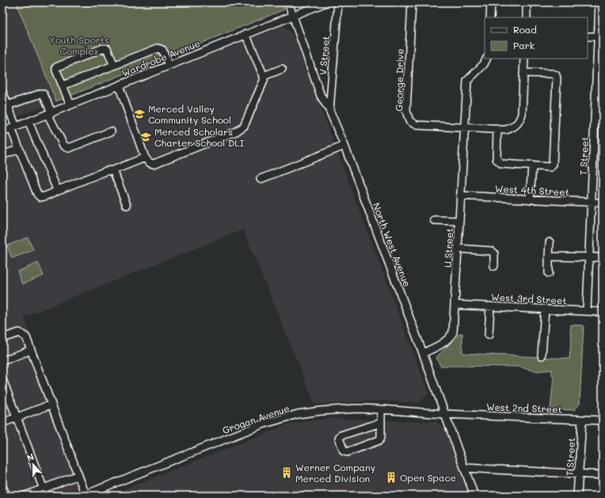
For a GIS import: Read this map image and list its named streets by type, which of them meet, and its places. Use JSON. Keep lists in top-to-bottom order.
{
  "streets": {
    "street": [
      "V Street",
      "Wardrobe Avenue",
      "George Drive",
      "T Street",
      "West 4th Street",
      "North West Avenue",
      "U Street",
      "West 3rd Street",
      "West 2nd Street",
      "Grogan Avenue"
    ]
  },
  "crossings": [
    ["V Street", "North West Avenue"],
    ["Wardrobe Avenue", "North West Avenue"],
    ["George Drive", "U Street"],
    ["T Street", "West 4th Street"],
    ["T Street", "West 3rd Street"],
    ["T Street", "West 2nd Street"],
    ["West 4th Street", "U Street"],
    ["North West Avenue", "U Street"],
    ["North West Avenue", "West 2nd Street"],
    ["North West Avenue", "Grogan Avenue"],
    ["U Street", "West 3rd Street"],
    ["West 2nd Street", "Grogan Avenue"]
  ],
  "parks": ["Youth Sports Complex"],
  "places": {
    "school or university": ["Merced Valley Community School", "Merced Scholars Charter School DLI"],
    "building": ["Werner Company Merced Division", "Open Space"]
  },
  "legend": ["Road", "Park"],
  "north": "top"
}
